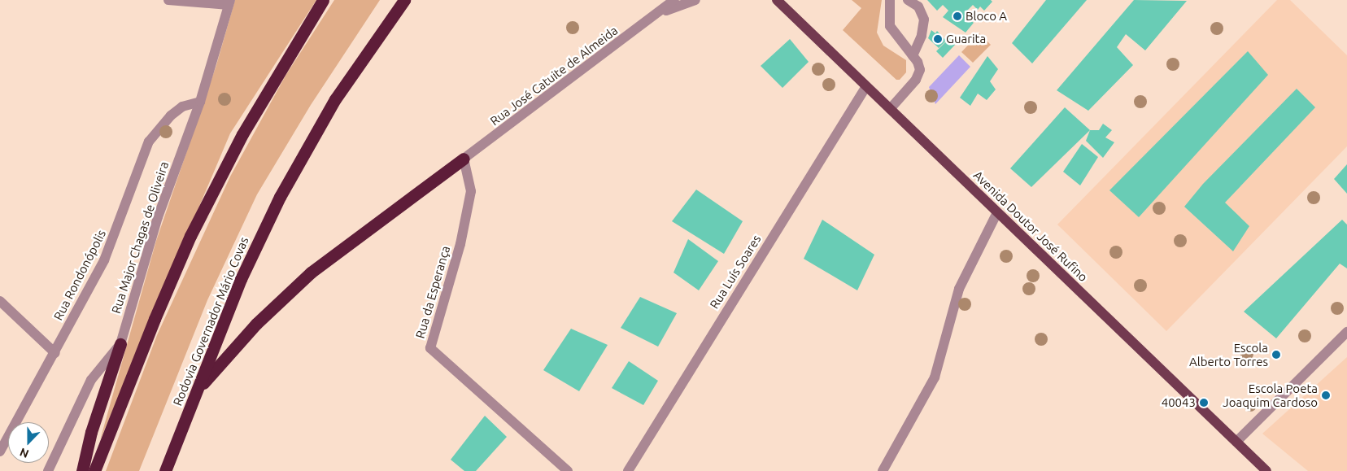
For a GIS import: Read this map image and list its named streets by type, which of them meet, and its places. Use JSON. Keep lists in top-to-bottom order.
{
  "streets": {
    "highway": ["Rodovia Governador Mário Covas"],
    "main road": ["Avenida Doutor José Rufino"],
    "street": [
      "Rua José Catuite de Almeida",
      "Rua Major Chagas de Oliveira",
      "Rua Luís Soares",
      "Rua Rondonópolis",
      "Rua da Esperança"
    ]
  },
  "crossings": [
    ["Rua José Catuite de Almeida", "Rua da Esperança"],
    ["Avenida Doutor José Rufino", "Rua Luís Soares"],
    ["Rua Major Chagas de Oliveira", "Rua Rondonópolis"]
  ],
  "places": [
    "Bloco A",
    "Guarita",
    "Escola Alberto Torres",
    "Escola Poeta Joaquim Cardoso",
    "40043"
  ],
  "north": "bottom"
}
